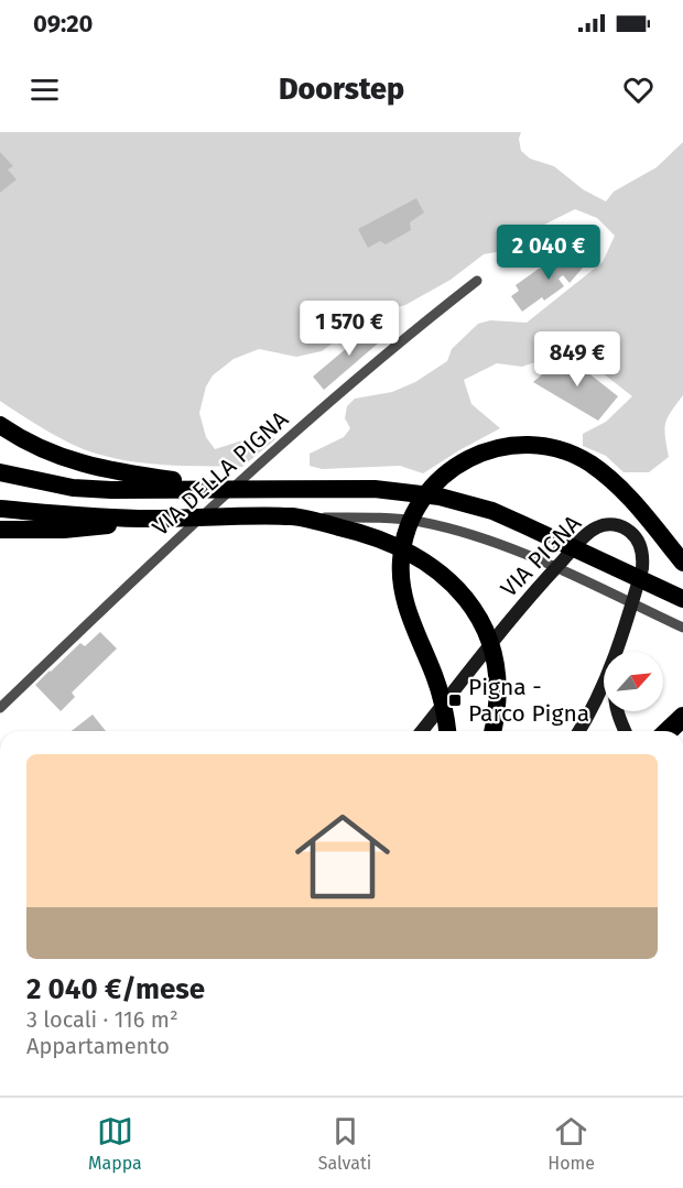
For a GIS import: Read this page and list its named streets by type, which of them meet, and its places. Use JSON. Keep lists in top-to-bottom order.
{
  "streets": {
    "main road": ["VIA PIGNA"],
    "lane": ["VIA DELLA PIGNA"]
  },
  "places": {
    "transit": ["Pigna - Parco Pigna"]
  },
  "north": "top right",
  "page": {
    "status": "09:20",
    "header": "Doorstep",
    "price": ["2 040 €", "1 570 €", "849 €"],
    "list": [
      {
        "name": "2 040 €/mese",
        "note": "3 locali · 116 m² · Appartamento"
      }
    ],
    "tabs": ["Mappa", "Salvati", "Home"]
  }
}
